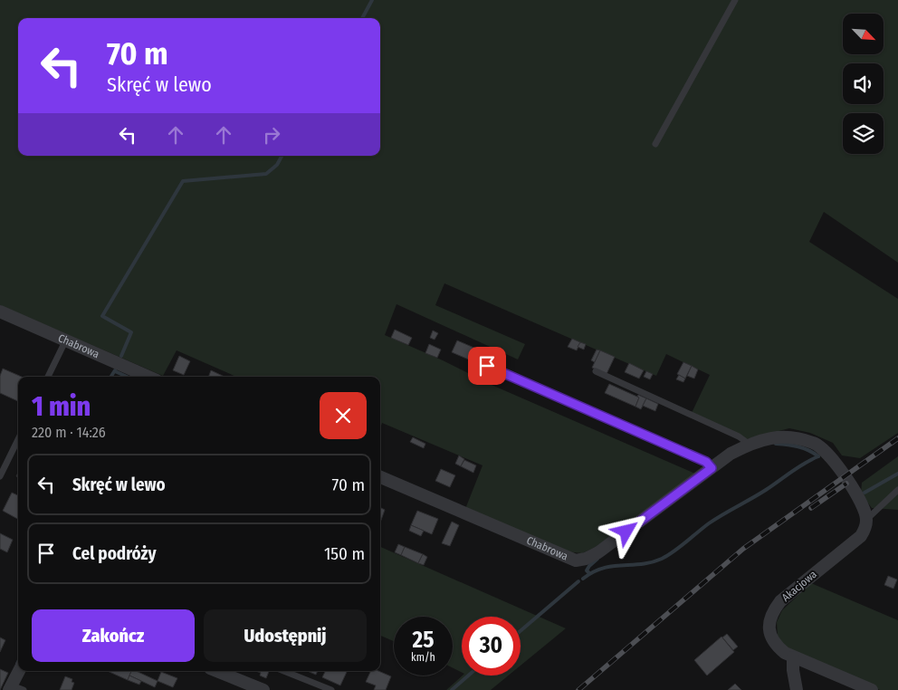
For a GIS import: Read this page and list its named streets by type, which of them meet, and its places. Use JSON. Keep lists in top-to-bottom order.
{
  "streets": {
    "street": ["Chabrowa", "Akacjowa"]
  },
  "crossings": [
    ["Chabrowa", "Akacjowa"]
  ],
  "north": "bottom right",
  "page": {
    "turn": ["70 m", "Skręć w lewo"],
    "heading": ["1 min", "220 m · 14:26"],
    "list": [
      {
        "name": "Skręć w lewo",
        "value": "70 m"
      },
      {
        "name": "Cel podróży",
        "value": "150 m"
      }
    ],
    "buttons": ["Zakończ", "Udostępnij"],
    "speed": "25 km/h",
    "limit": "30"
  }
}
